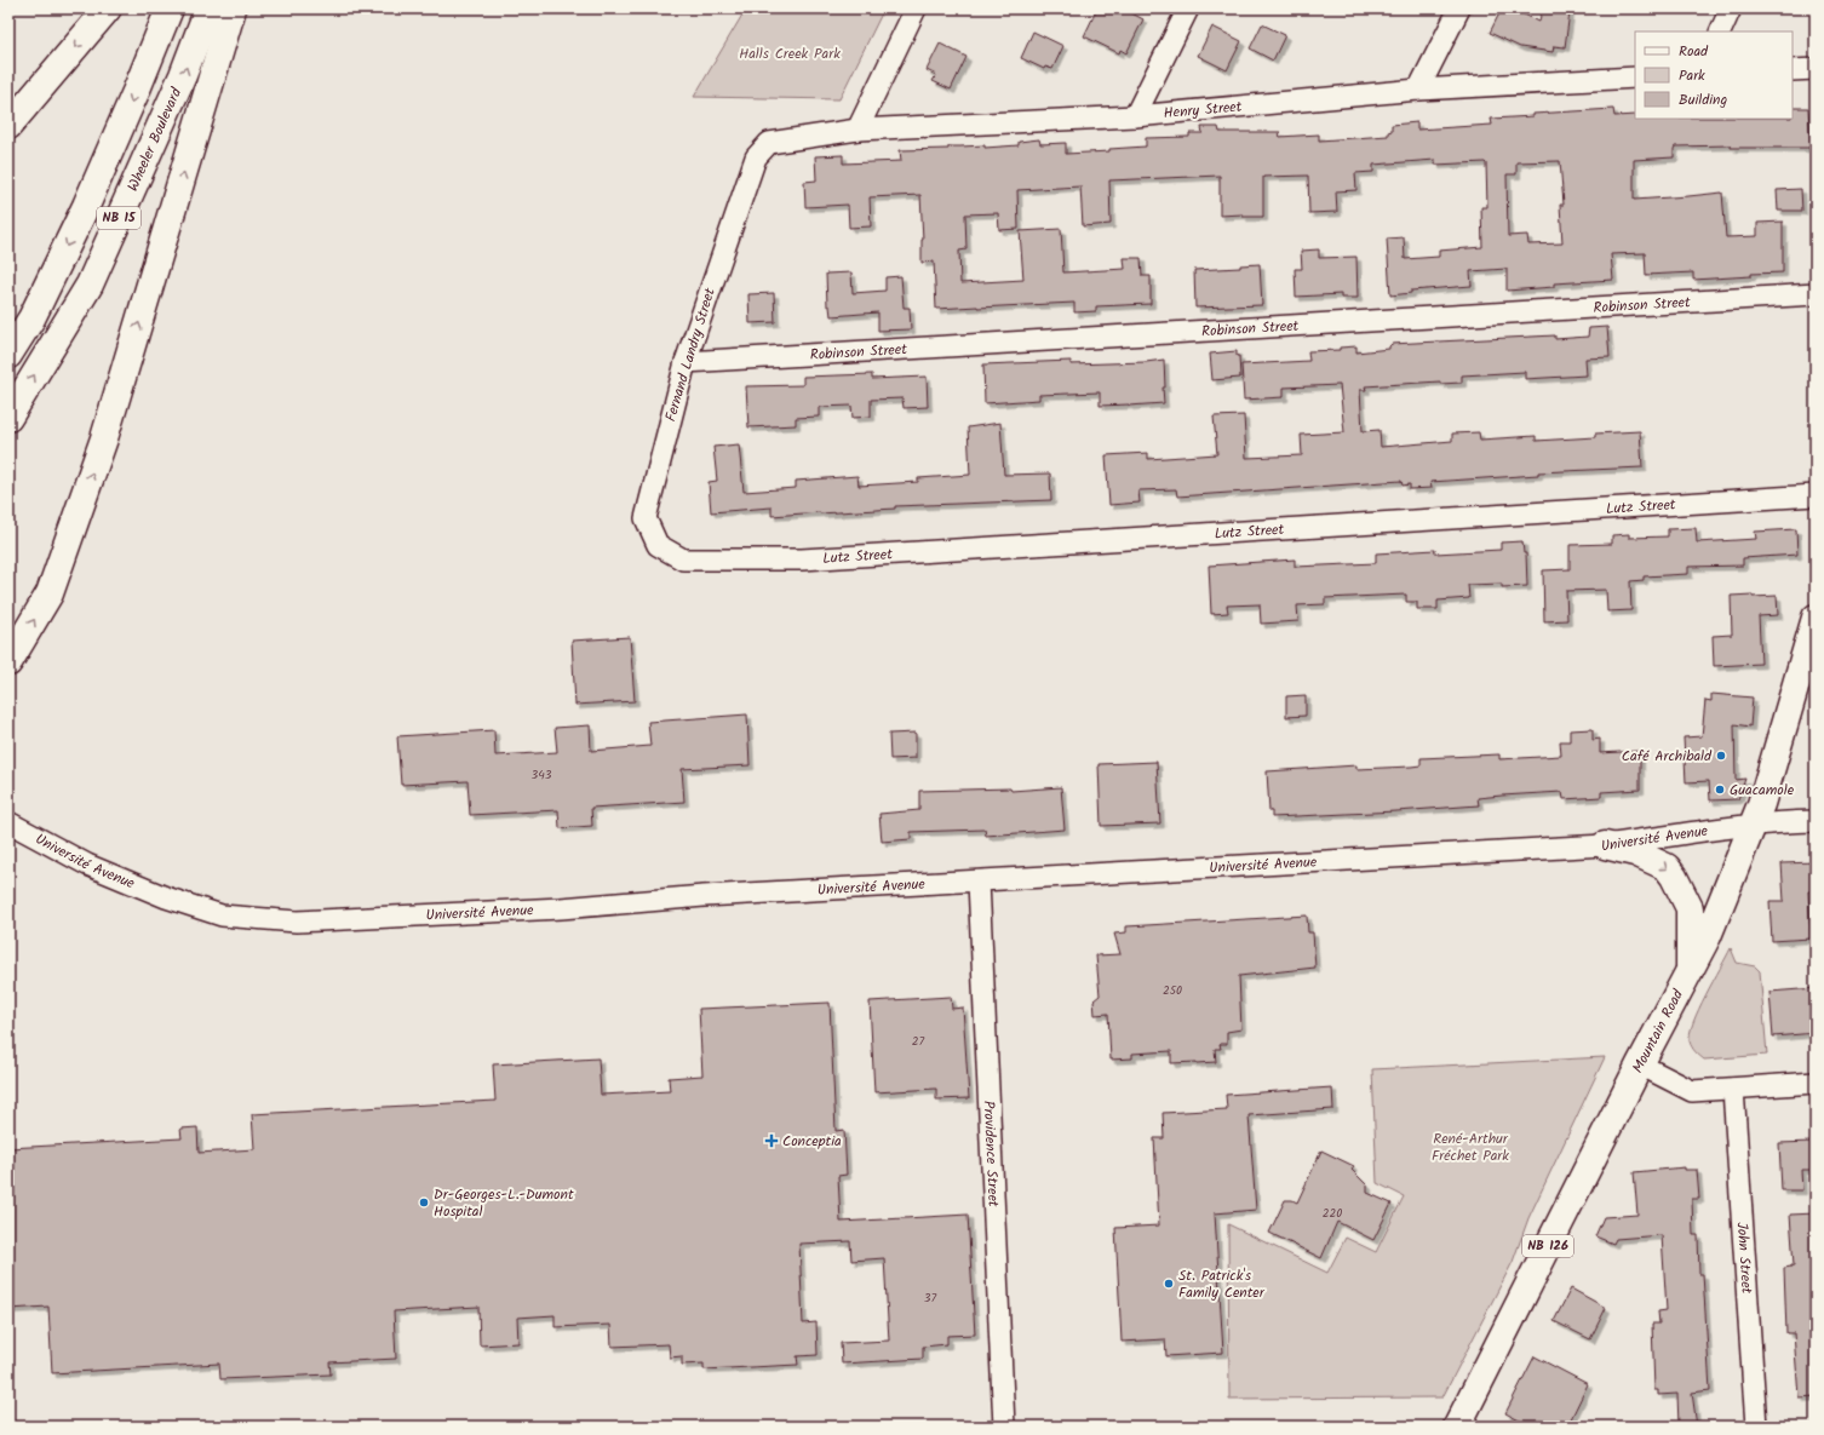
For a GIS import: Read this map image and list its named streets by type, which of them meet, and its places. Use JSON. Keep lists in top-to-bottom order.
{
  "streets": {
    "main road": [
      "Wheeler Boulevard",
      "NB 15",
      "Mountain Road",
      "NB 126"
    ],
    "street": [
      "Henry Street",
      "Robinson Street",
      "Fernand Landry Street",
      "Lutz Street",
      "Université Avenue",
      "Providence Street",
      "John Street"
    ]
  },
  "crossings": [
    ["Henry Street", "Fernand Landry Street"],
    ["Robinson Street", "Fernand Landry Street"],
    ["Fernand Landry Street", "Lutz Street"],
    ["Université Avenue", "Mountain Road"],
    ["Université Avenue", "Providence Street"]
  ],
  "parks": ["Halls Creek Park", "René-Arthur Fréchet Park"],
  "places": {
    "other": [
      "Café Archibald",
      "Guacamole",
      "Dr-Georges-L.-Dumont Hospital",
      "St. Patrick's Family Center"
    ],
    "health": ["Conceptia"]
  },
  "house_numbers": [
    "343",
    "250",
    "27",
    "220",
    "37"
  ],
  "legend": ["Road", "Park", "Building"]
}
